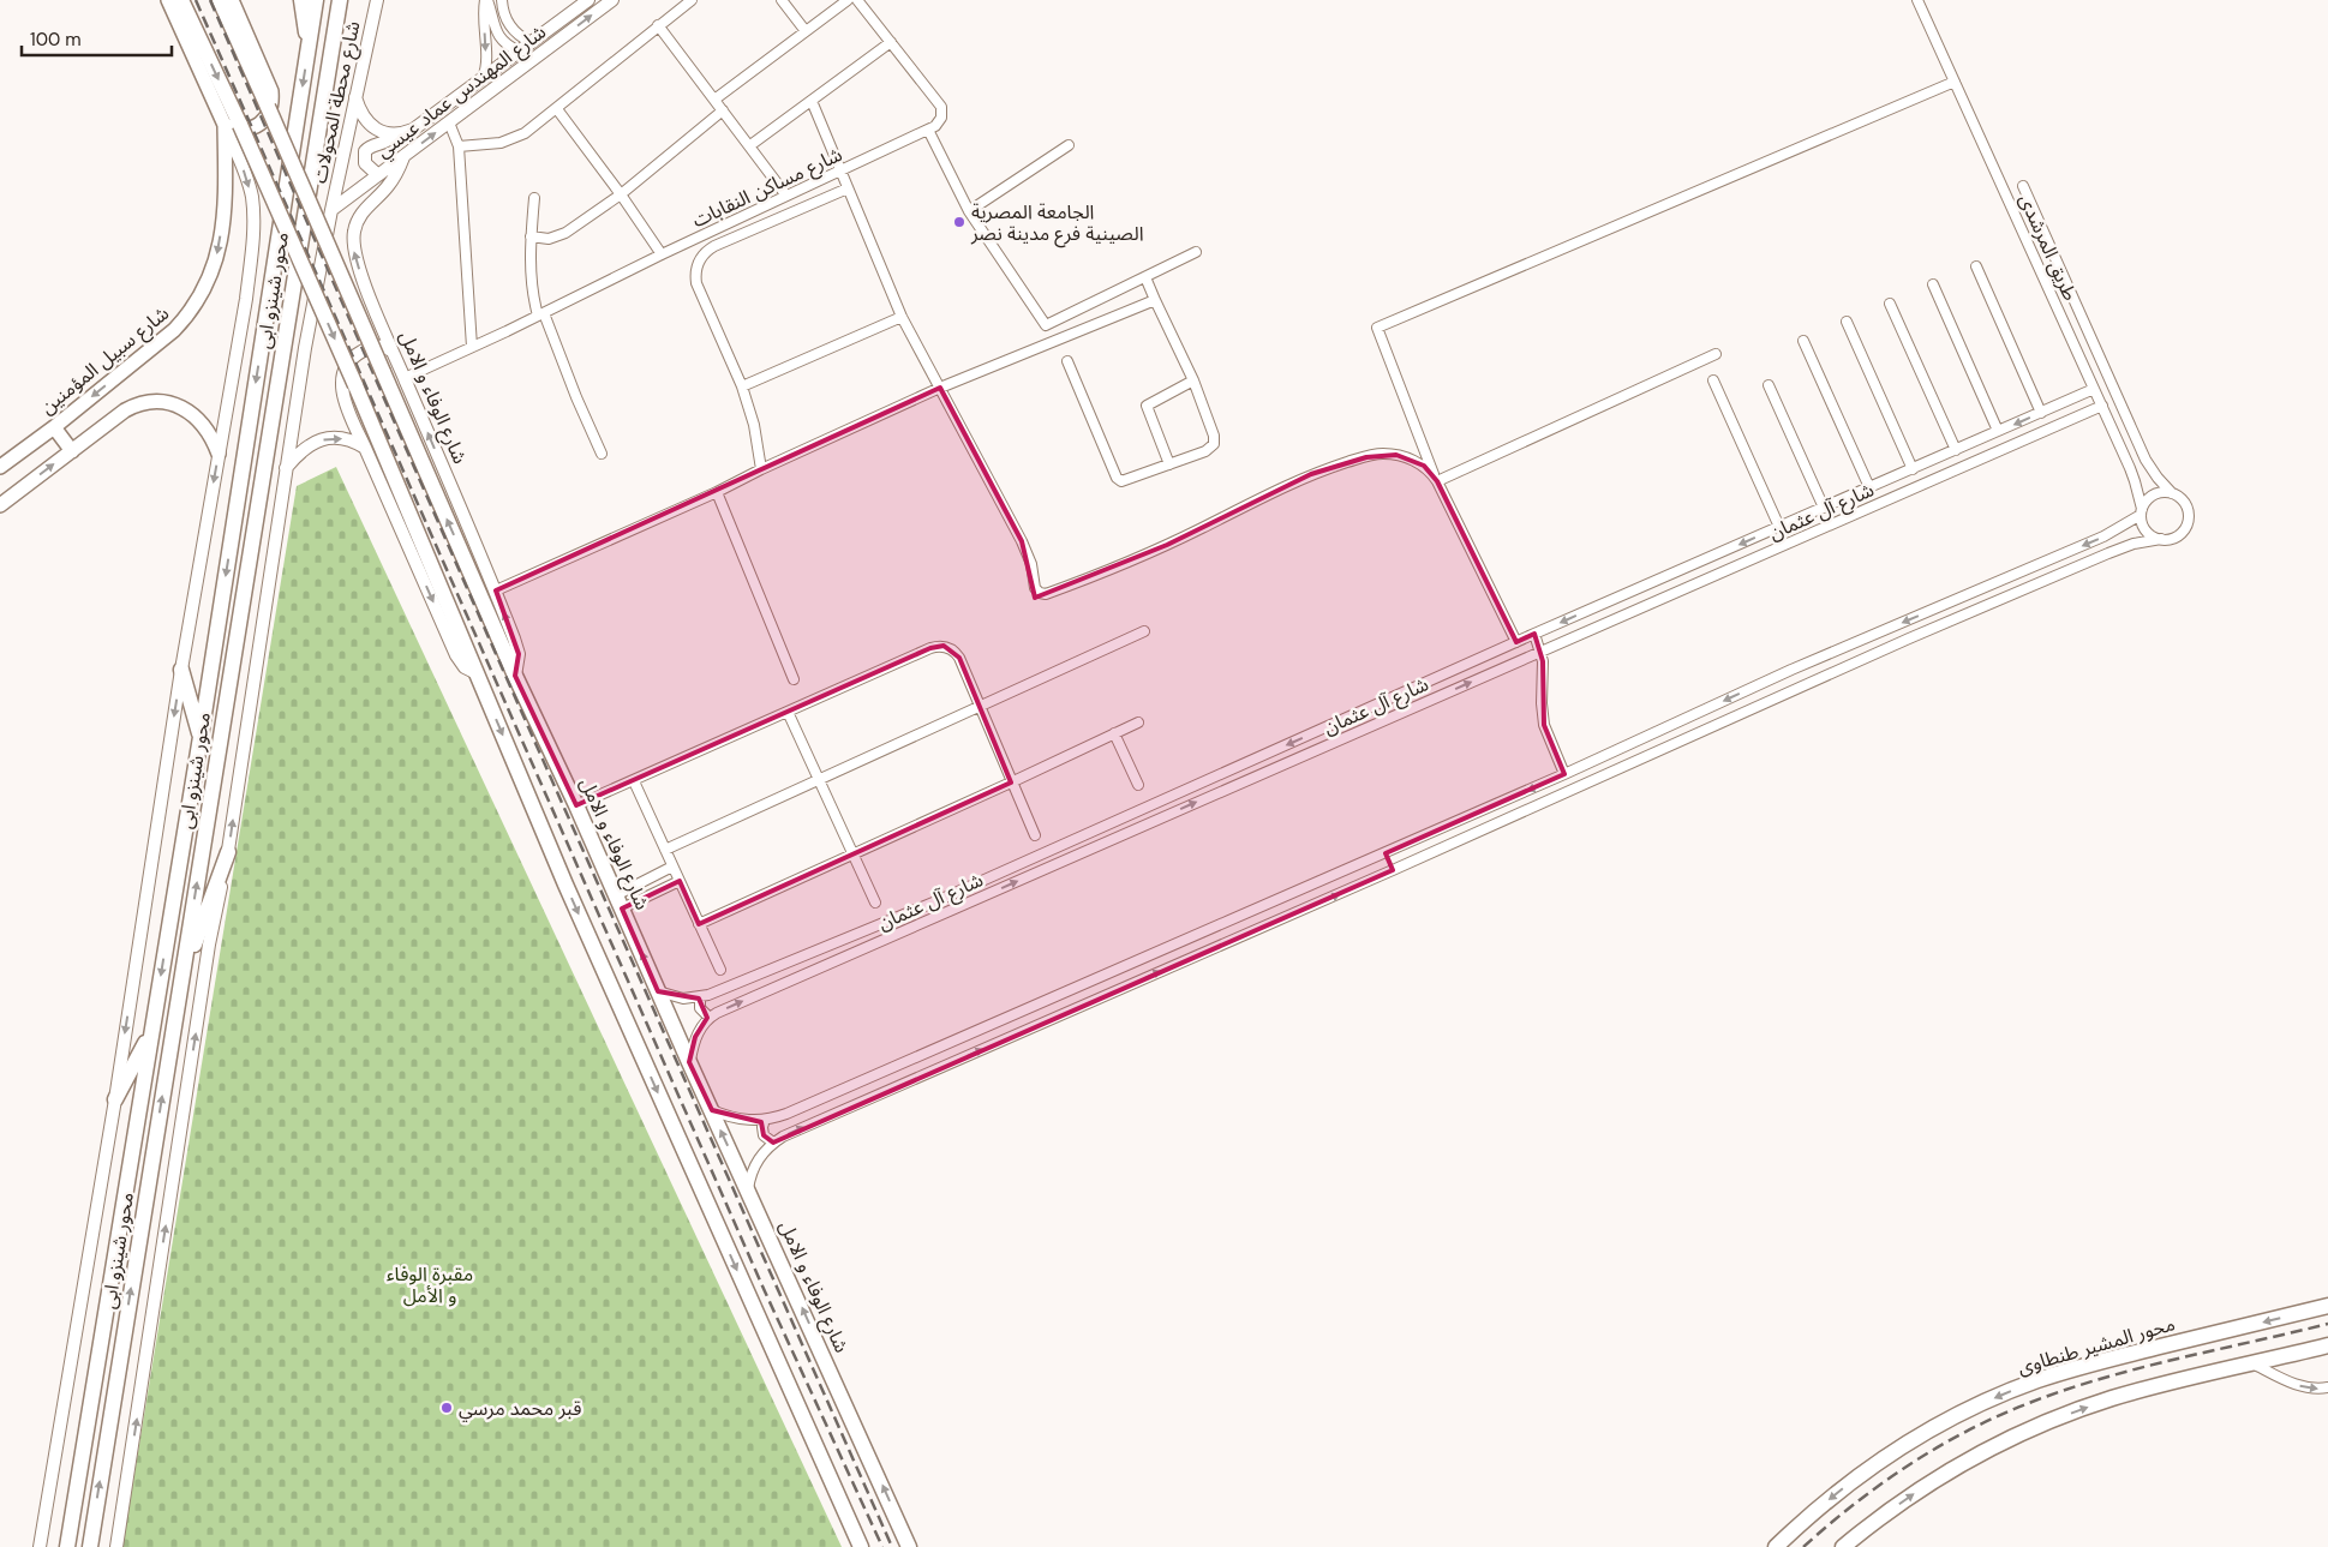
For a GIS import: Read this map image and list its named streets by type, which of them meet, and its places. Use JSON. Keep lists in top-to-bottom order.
{
  "streets": {
    "main road": [
      "محور شينزو ابى",
      "شارع سبيل المؤمنين",
      "شارع الوفاء و الامل",
      "محور المشير طنطاوى"
    ],
    "street": [
      "شارع المهندس عماد عيسي",
      "شارع محطة المحولات",
      "شارع مساكن النقابات",
      "طريق المرشدى",
      "شارع آل عثمان"
    ]
  },
  "crossings": [
    ["شارع المهندس عماد عيسي", "شارع محطة المحولات"],
    ["شارع المهندس عماد عيسي", "شارع الوفاء و الامل"],
    ["شارع مساكن النقابات", "شارع الوفاء و الامل"],
    ["طريق المرشدى", "شارع آل عثمان"],
    ["شارع الوفاء و الامل", "شارع آل عثمان"]
  ],
  "one_way": ["شارع سبيل المؤمنين"],
  "parks": ["مقبرة الوفاء و الأمل"],
  "places": ["الجامعة المصرية الصينية فرع مدينة نصر", "قبر محمد مرسي"],
  "scale_bar": "100 m"
}
